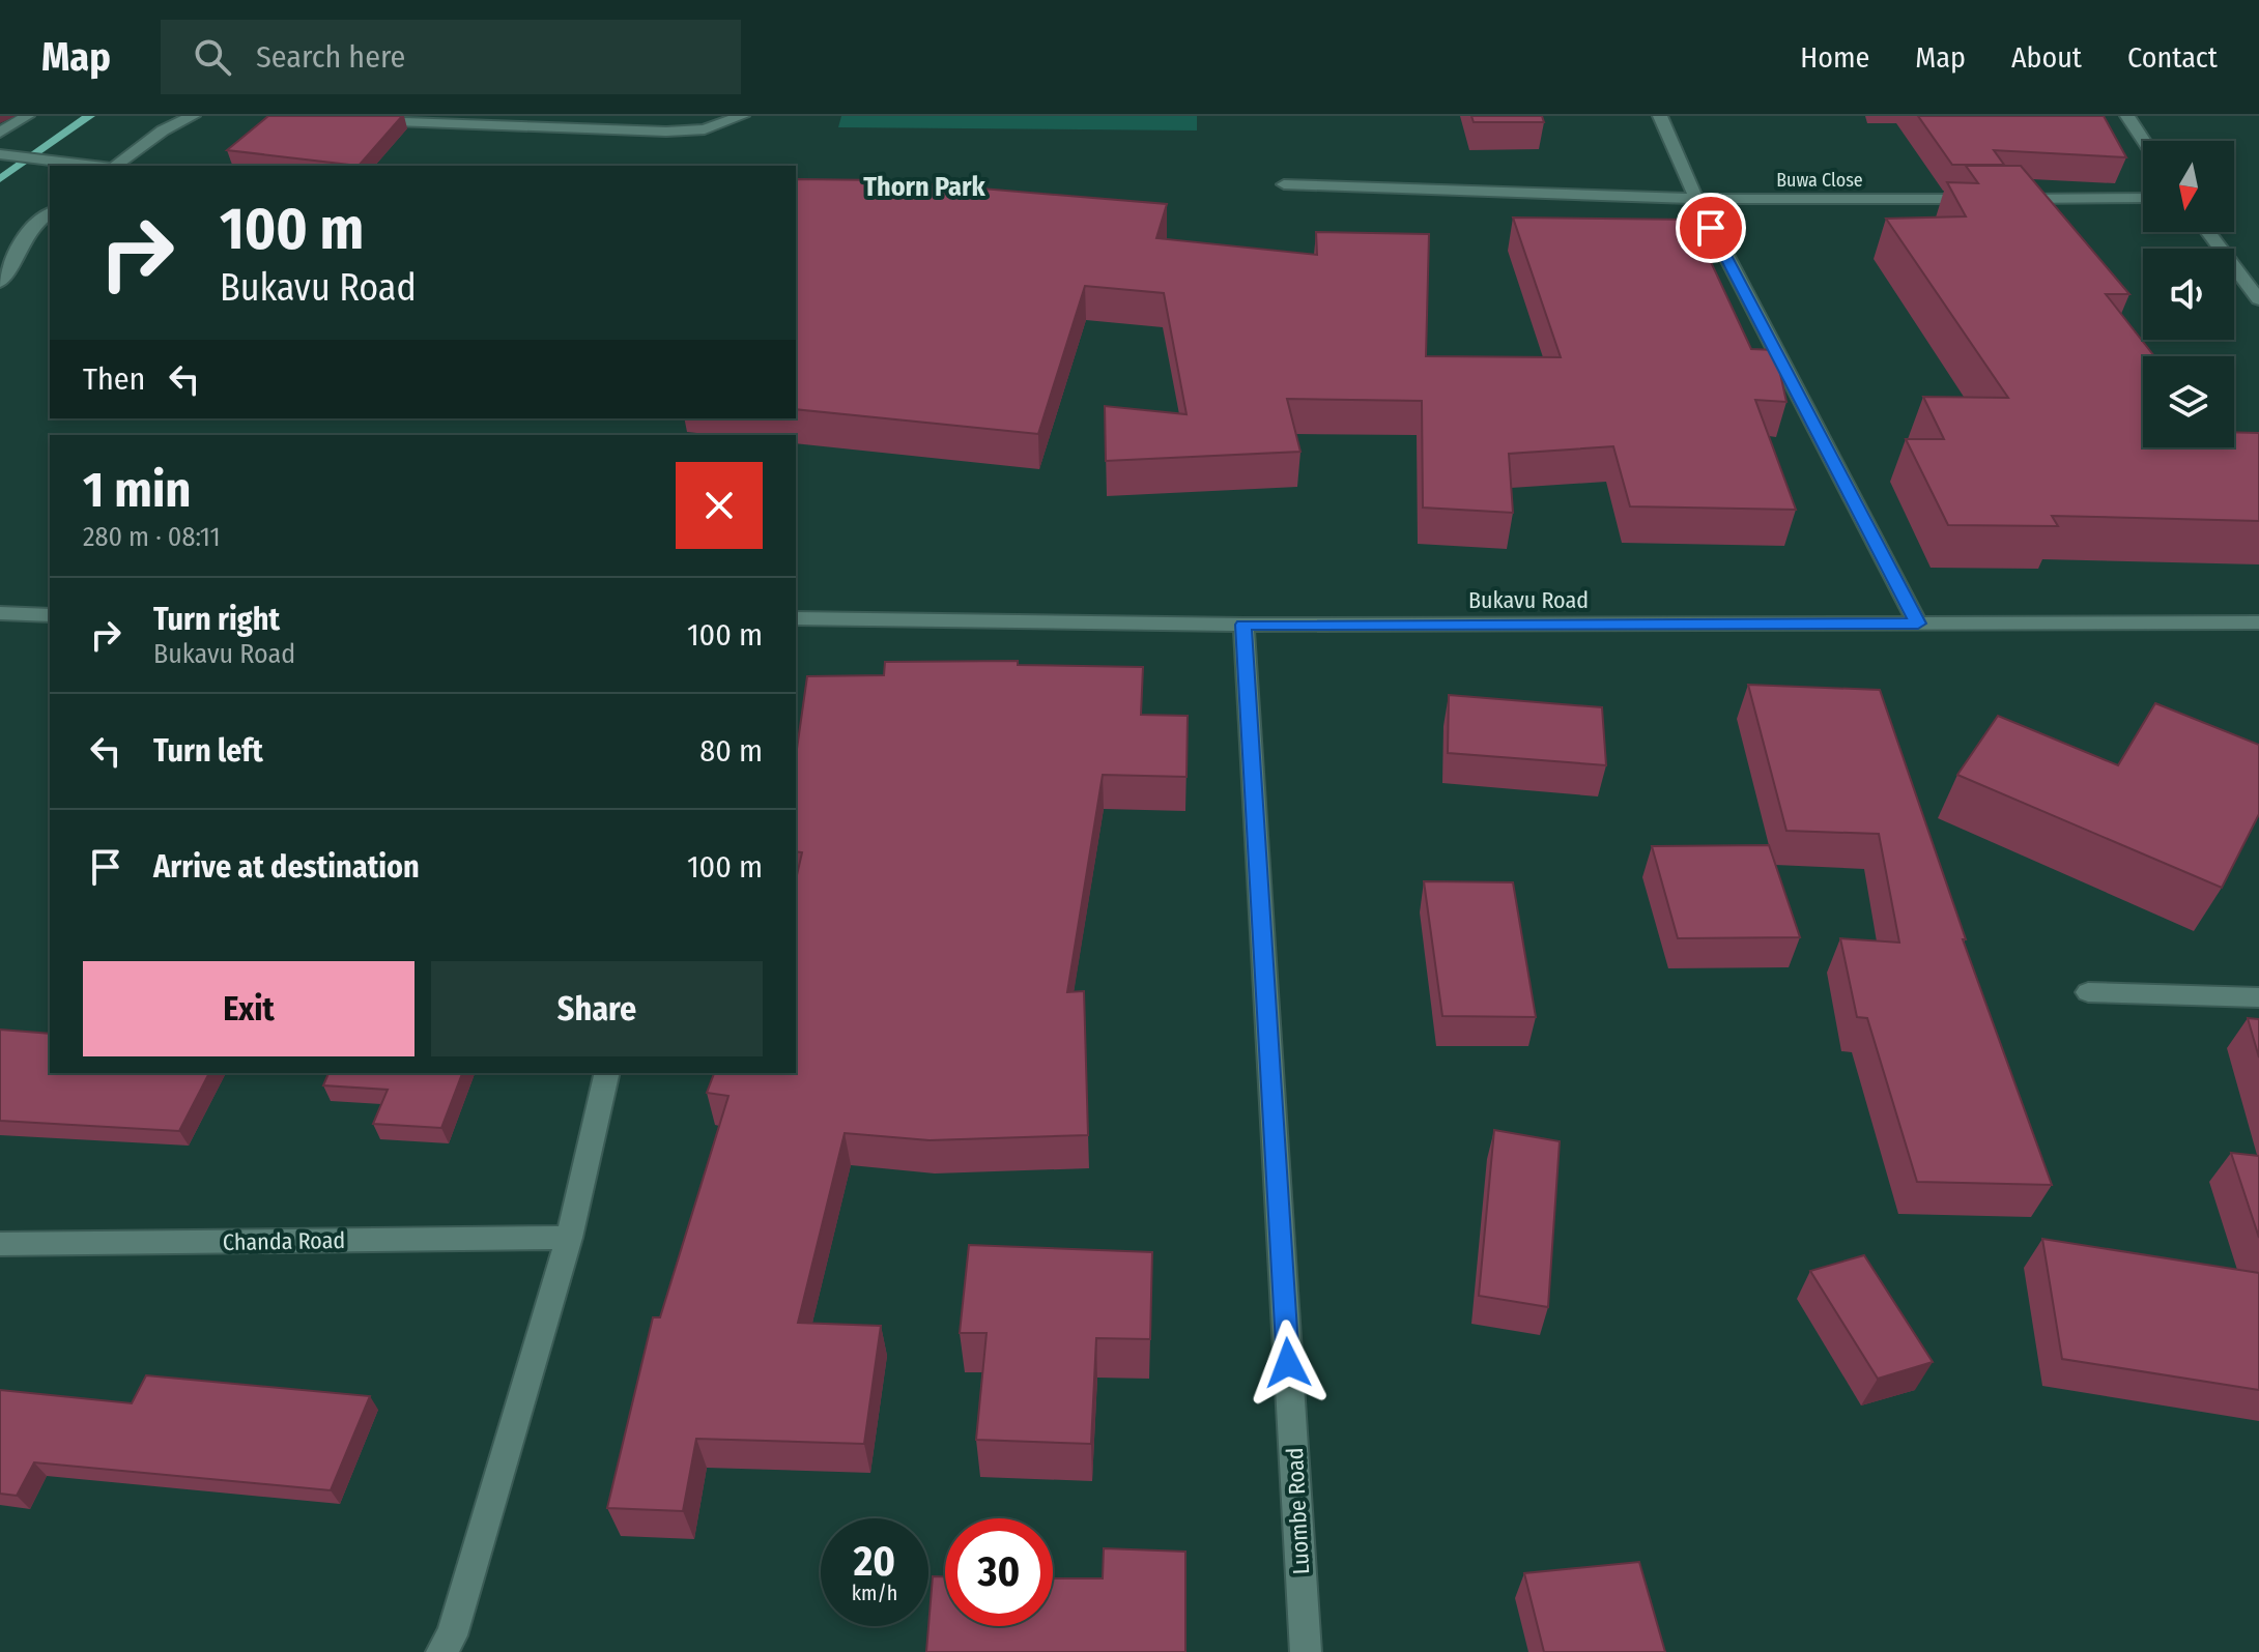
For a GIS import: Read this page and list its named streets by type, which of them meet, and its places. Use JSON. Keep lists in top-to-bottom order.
{
  "streets": {
    "street": [
      "Buwa Close",
      "Bukavu Road",
      "Chanda Road",
      "Luombe Road"
    ]
  },
  "crossings": [
    ["Bukavu Road", "Luombe Road"]
  ],
  "districts": ["Thorn Park"],
  "north": "bottom",
  "page": {
    "header": "Map",
    "search": "Search here",
    "nav": [
      "Home",
      "Map",
      "About",
      "Contact"
    ],
    "turn": ["100 m", "Bukavu Road"],
    "then": "Then",
    "heading": ["1 min", "280 m · 08:11"],
    "list": [
      {
        "name": "Turn right",
        "note": "Bukavu Road",
        "value": "100 m"
      },
      {
        "name": "Turn left",
        "value": "80 m"
      },
      {
        "name": "Arrive at destination",
        "value": "100 m"
      }
    ],
    "buttons": ["Exit", "Share"],
    "speed": "20 km/h",
    "limit": "30"
  }
}
